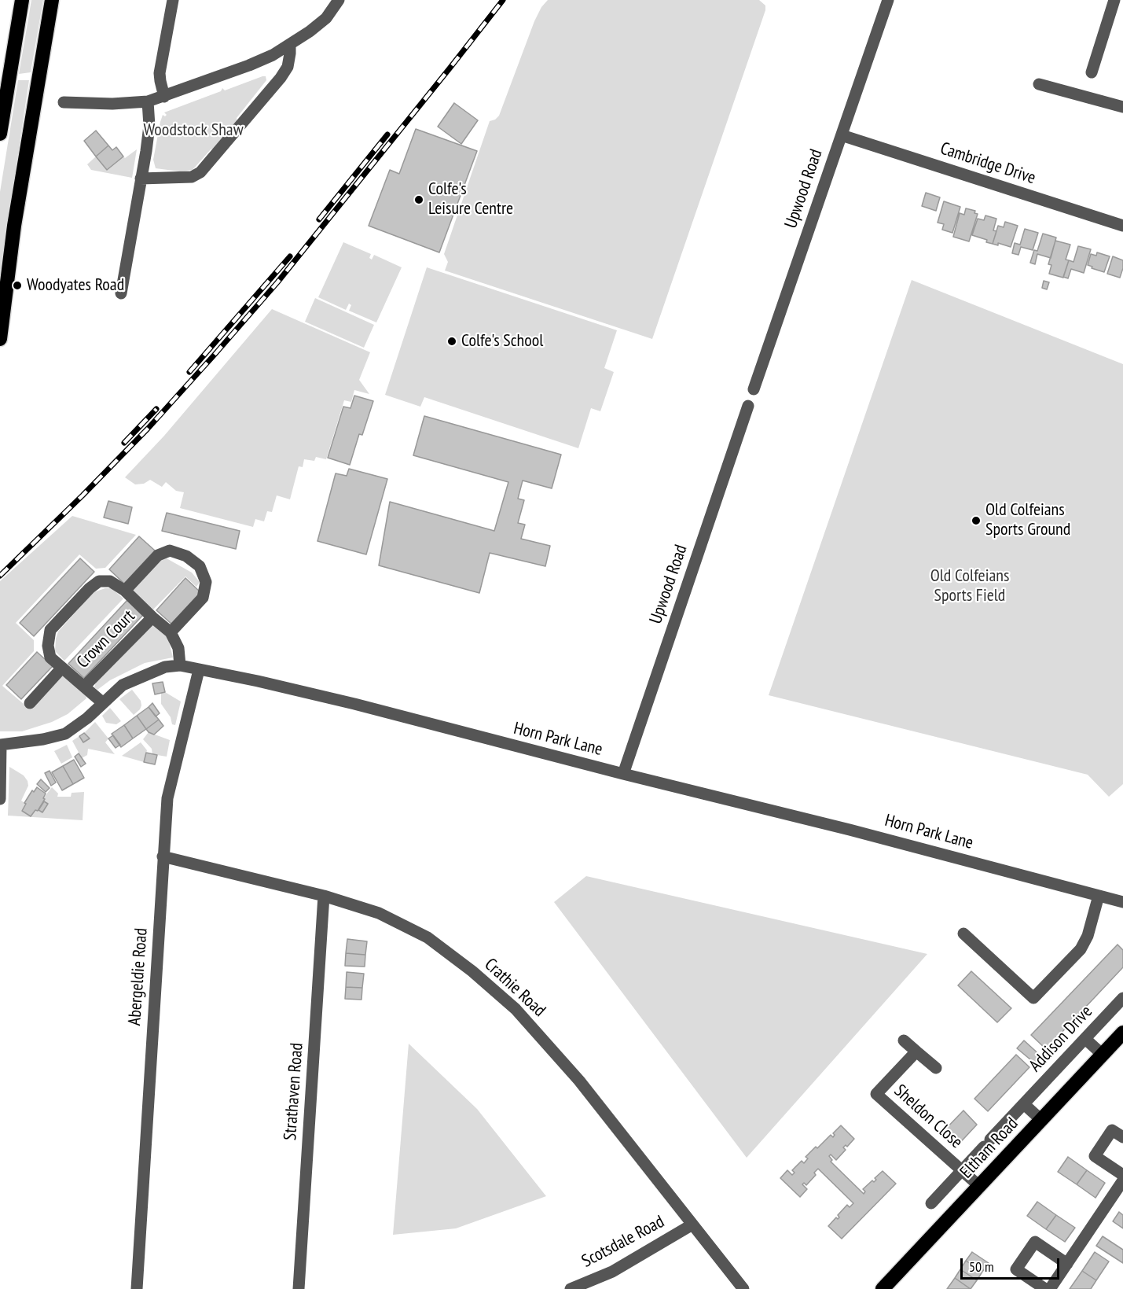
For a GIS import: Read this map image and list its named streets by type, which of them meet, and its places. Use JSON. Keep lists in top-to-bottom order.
{
  "streets": {
    "highway": ["Eltham Road"],
    "street": [
      "Cambridge Drive",
      "Upwood Road",
      "Crown Court",
      "Horn Park Lane",
      "Abergeldie Road",
      "Crathie Road",
      "Addison Drive",
      "Strathaven Road",
      "Sheldon Close",
      "Scotsdale Road"
    ]
  },
  "crossings": [
    ["Cambridge Drive", "Upwood Road"],
    ["Upwood Road", "Horn Park Lane"],
    ["Crown Court", "Horn Park Lane"],
    ["Horn Park Lane", "Abergeldie Road"],
    ["Abergeldie Road", "Crathie Road"],
    ["Crathie Road", "Strathaven Road"],
    ["Crathie Road", "Scotsdale Road"],
    ["Addison Drive", "Sheldon Close"],
    ["Sheldon Close", "Eltham Road"]
  ],
  "parks": ["Woodstock Shaw", "Old Colfeians Sports Field"],
  "places": [
    "Colfe's Leisure Centre",
    "Woodyates Road",
    "Colfe's School",
    "Old Colfeians Sports Ground"
  ],
  "scale_bar": "50 m"
}
